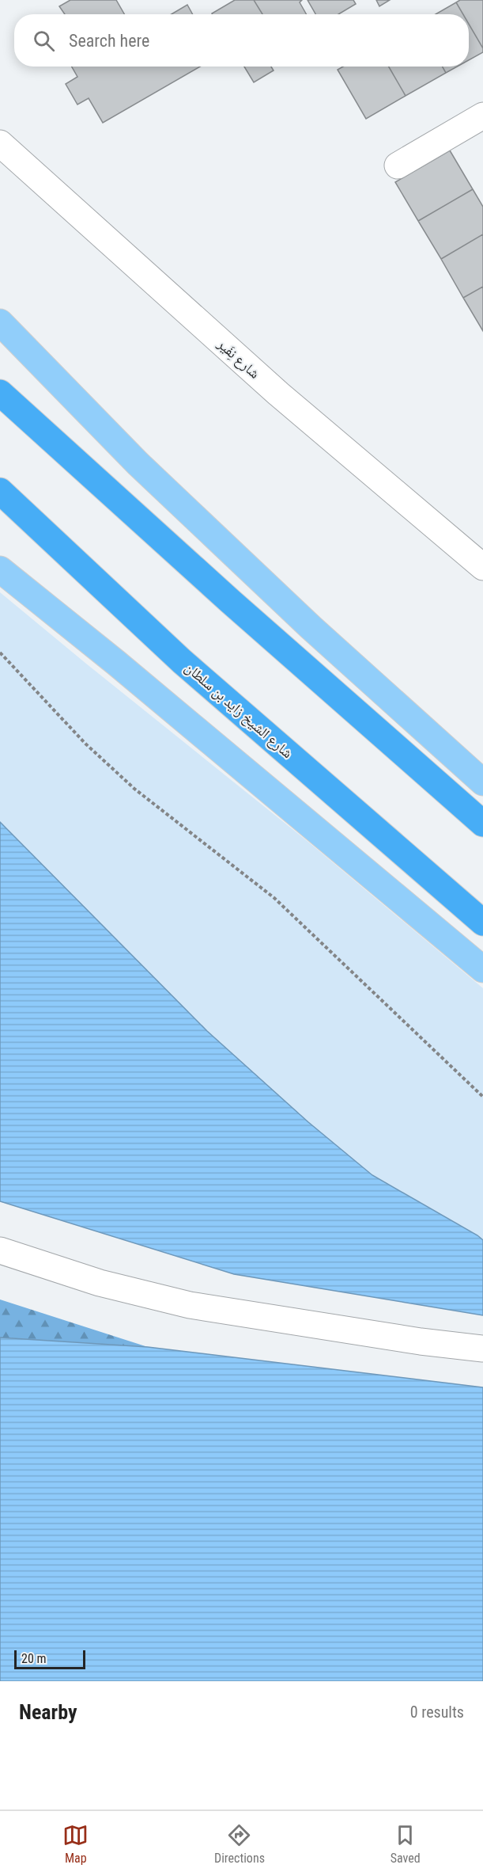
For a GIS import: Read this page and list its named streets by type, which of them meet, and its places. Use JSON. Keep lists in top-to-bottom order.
{
  "streets": {
    "highway": ["شارع الشيخ زايد بن سلطان"],
    "street": ["شارع نِفَير"]
  },
  "scale_bar": "20 m",
  "page": {
    "search": "Search here",
    "scale": "20 m",
    "heading": ["Nearby", "0 results"],
    "nav": ["Map", "Directions", "Saved"]
  }
}
